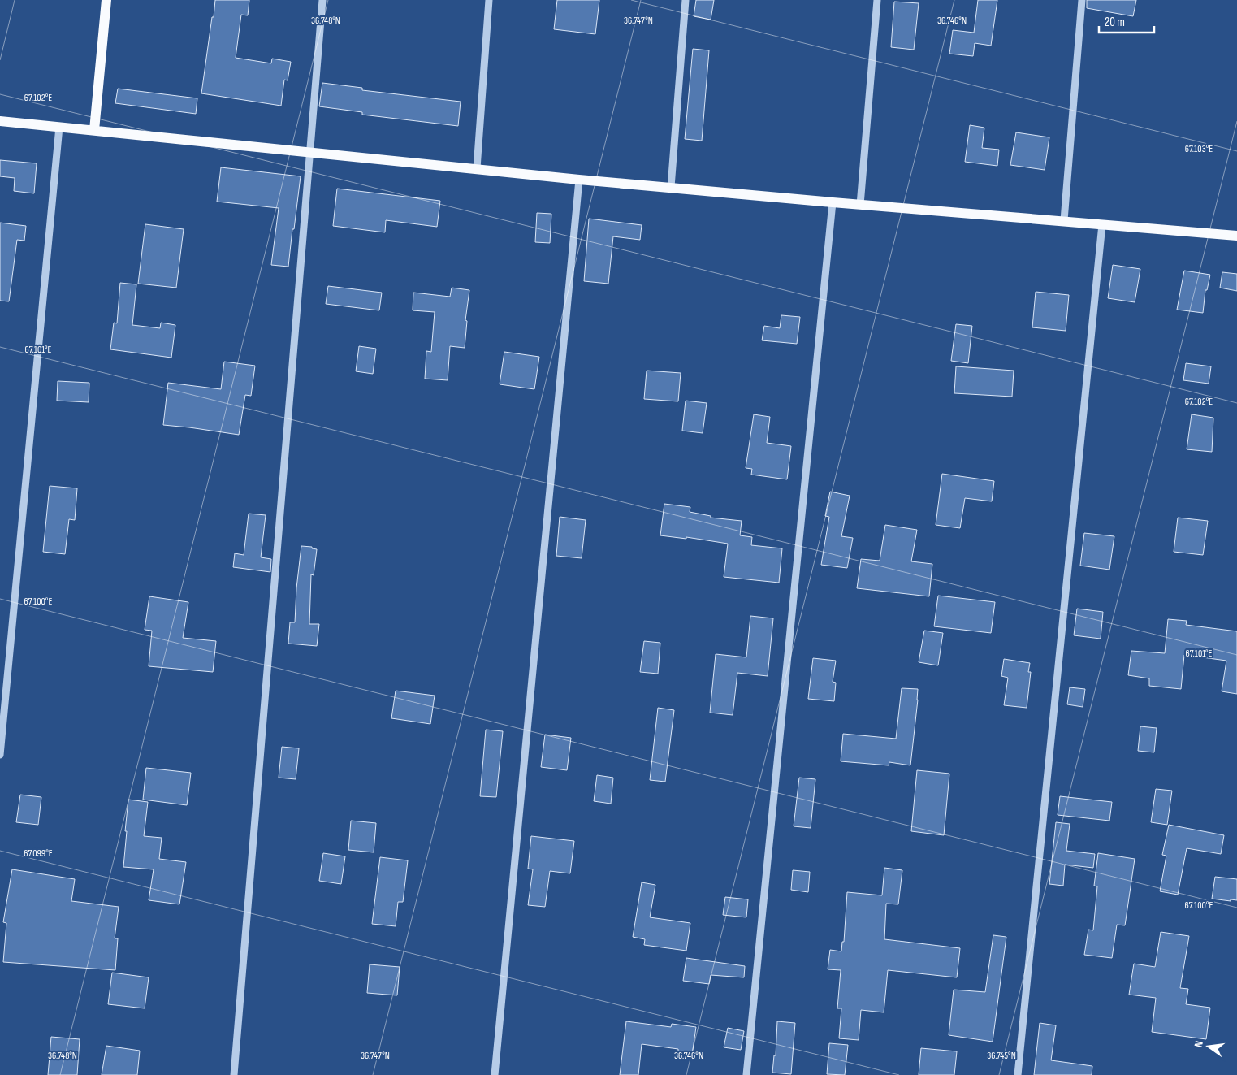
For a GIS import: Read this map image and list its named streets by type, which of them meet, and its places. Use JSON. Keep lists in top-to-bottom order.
{
  "scale_bar": "20 m",
  "north": "left",
  "coordinates": [
    "36.748°N",
    "36.747°N",
    "36.746°N",
    "67.102°E",
    "67.103°E",
    "67.101°E",
    "67.100°E",
    "67.099°E",
    "36.745°N"
  ]
}
